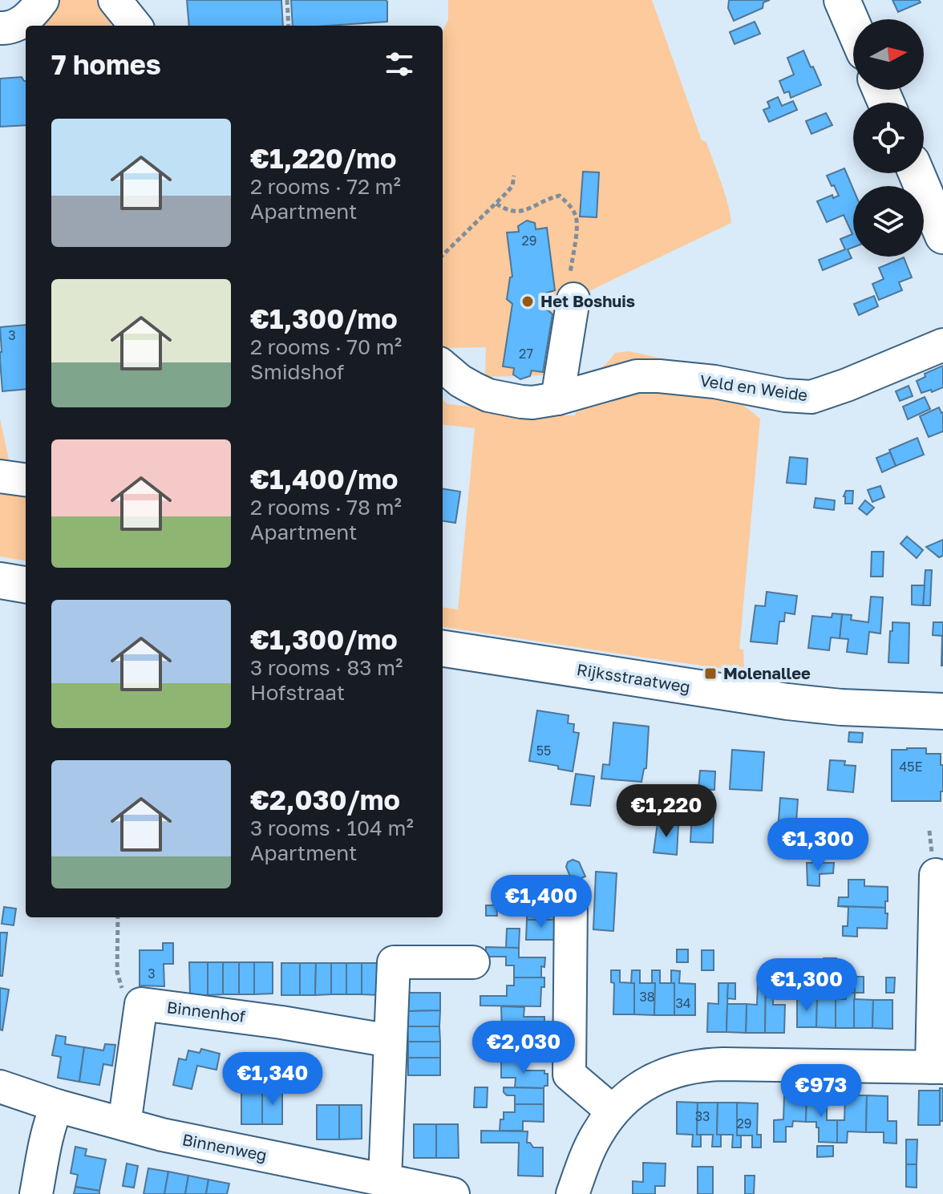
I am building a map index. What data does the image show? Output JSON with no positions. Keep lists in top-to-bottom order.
{
  "streets": {
    "main road": ["Rijksstraatweg"],
    "street": ["Veld en Weide", "Binnenhof", "Binnenweg"]
  },
  "places": {
    "other": ["Het Boshuis"],
    "transit": ["Molenallee"]
  },
  "house_numbers": [
    "29",
    "3",
    "27",
    "55",
    "45E",
    "3",
    "38",
    "34",
    "33",
    "29"
  ],
  "north": "right",
  "page": {
    "heading": "7 homes",
    "list": [
      {
        "name": "€1,220/mo",
        "note": "2 rooms · 72 m² · Apartment"
      },
      {
        "name": "€1,300/mo",
        "note": "2 rooms · 70 m² · Smidshof"
      },
      {
        "name": "€1,400/mo",
        "note": "2 rooms · 78 m² · Apartment"
      },
      {
        "name": "€1,300/mo",
        "note": "3 rooms · 83 m² · Hofstraat"
      },
      {
        "name": "€2,030/mo",
        "note": "3 rooms · 104 m² · Apartment"
      }
    ],
    "price": [
      "€1,220",
      "€1,300",
      "€1,400",
      "€1,300",
      "€2,030",
      "€1,340",
      "€973"
    ]
  }
}
